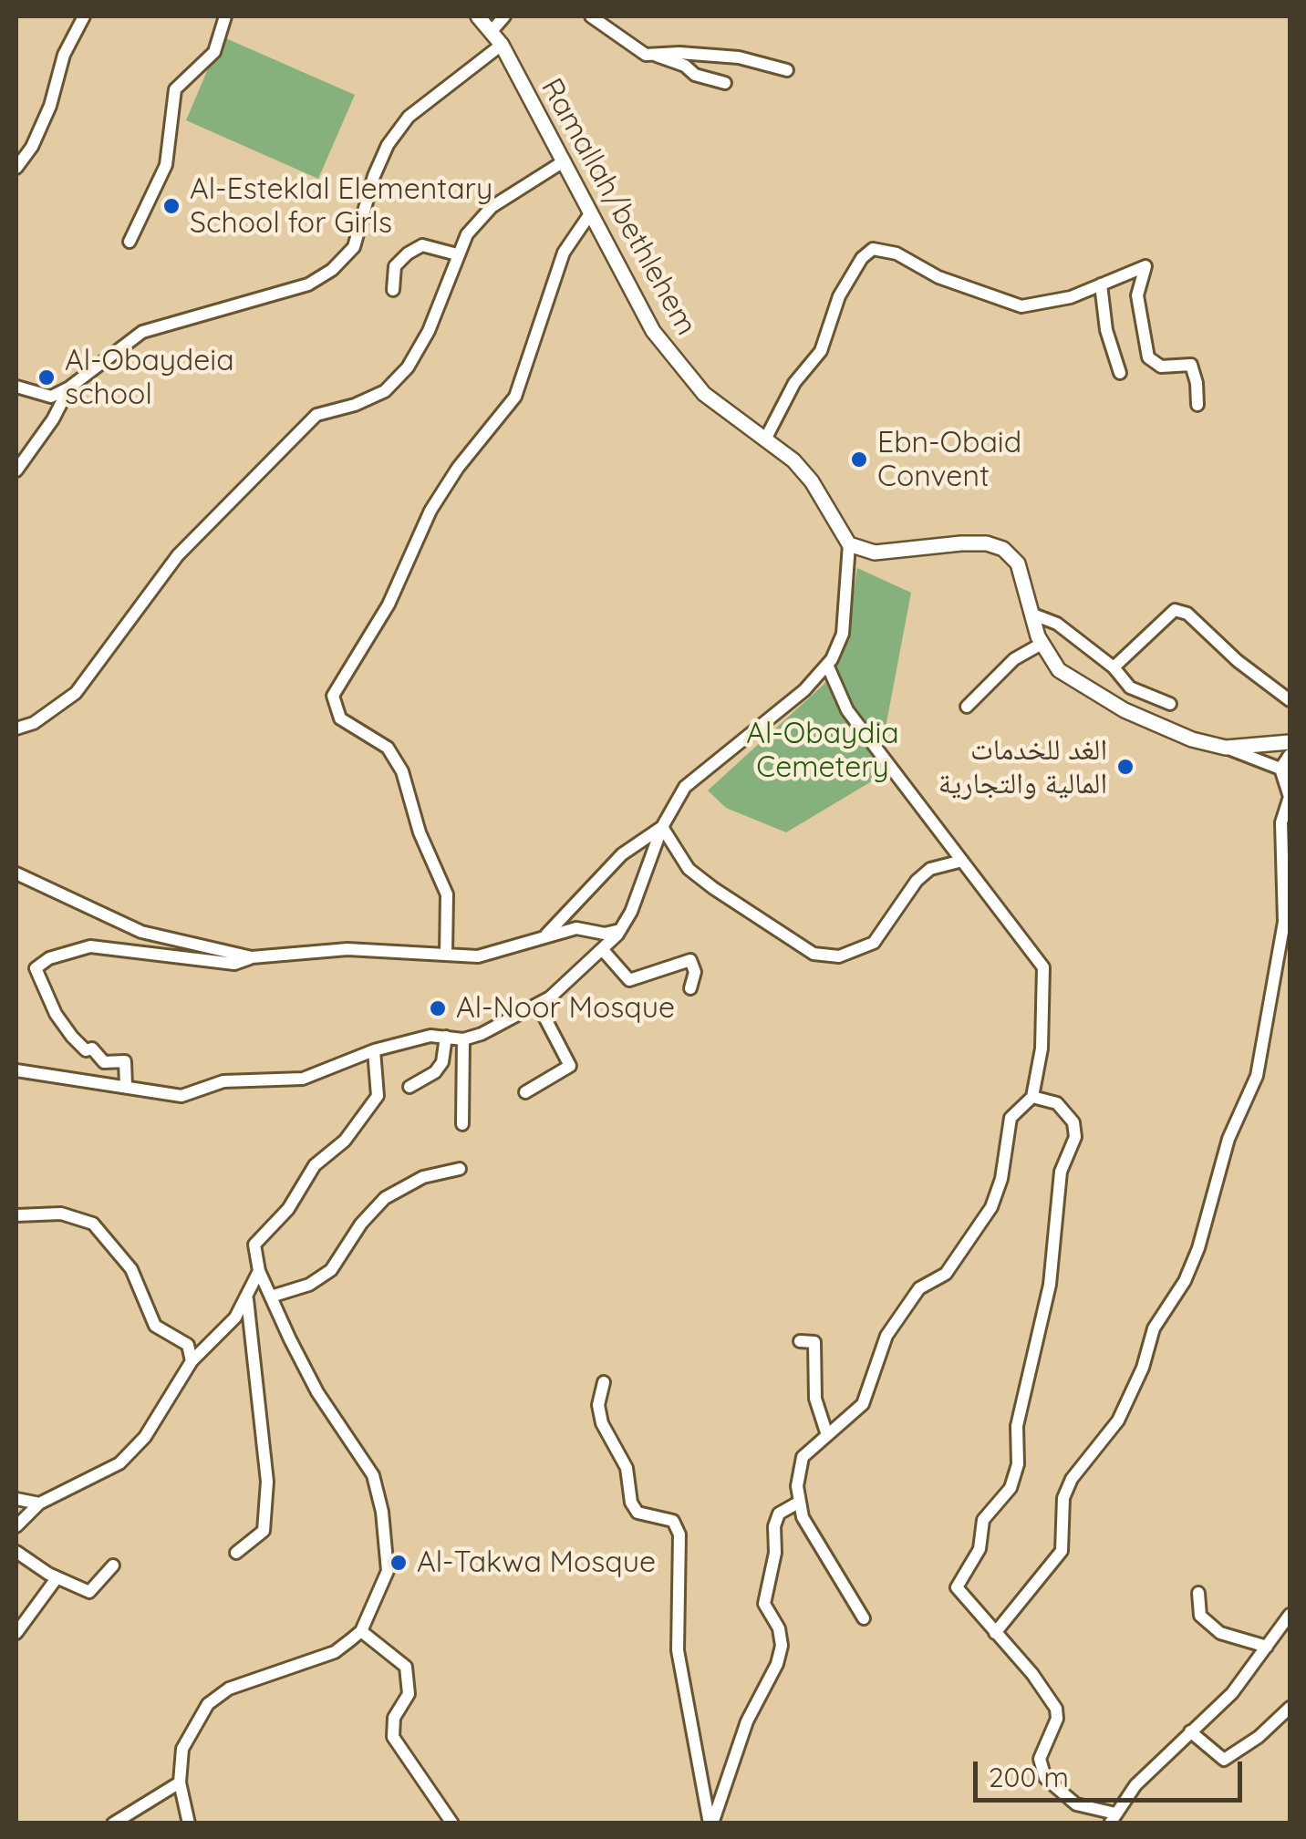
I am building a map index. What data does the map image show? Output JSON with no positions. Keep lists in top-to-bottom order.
{
  "streets": {
    "main road": ["Ramallah/bethlehem"]
  },
  "parks": ["Al-Obaydia Cemetery"],
  "places": [
    "Al-Esteklal Elementary School for Girls",
    "Al-Obaydeia school",
    "Ebn-Obaid Convent",
    "الغد للخدمات المالية والتجارية",
    "Al-Noor Mosque",
    "Al-Takwa Mosque"
  ],
  "scale_bar": "200 m"
}
